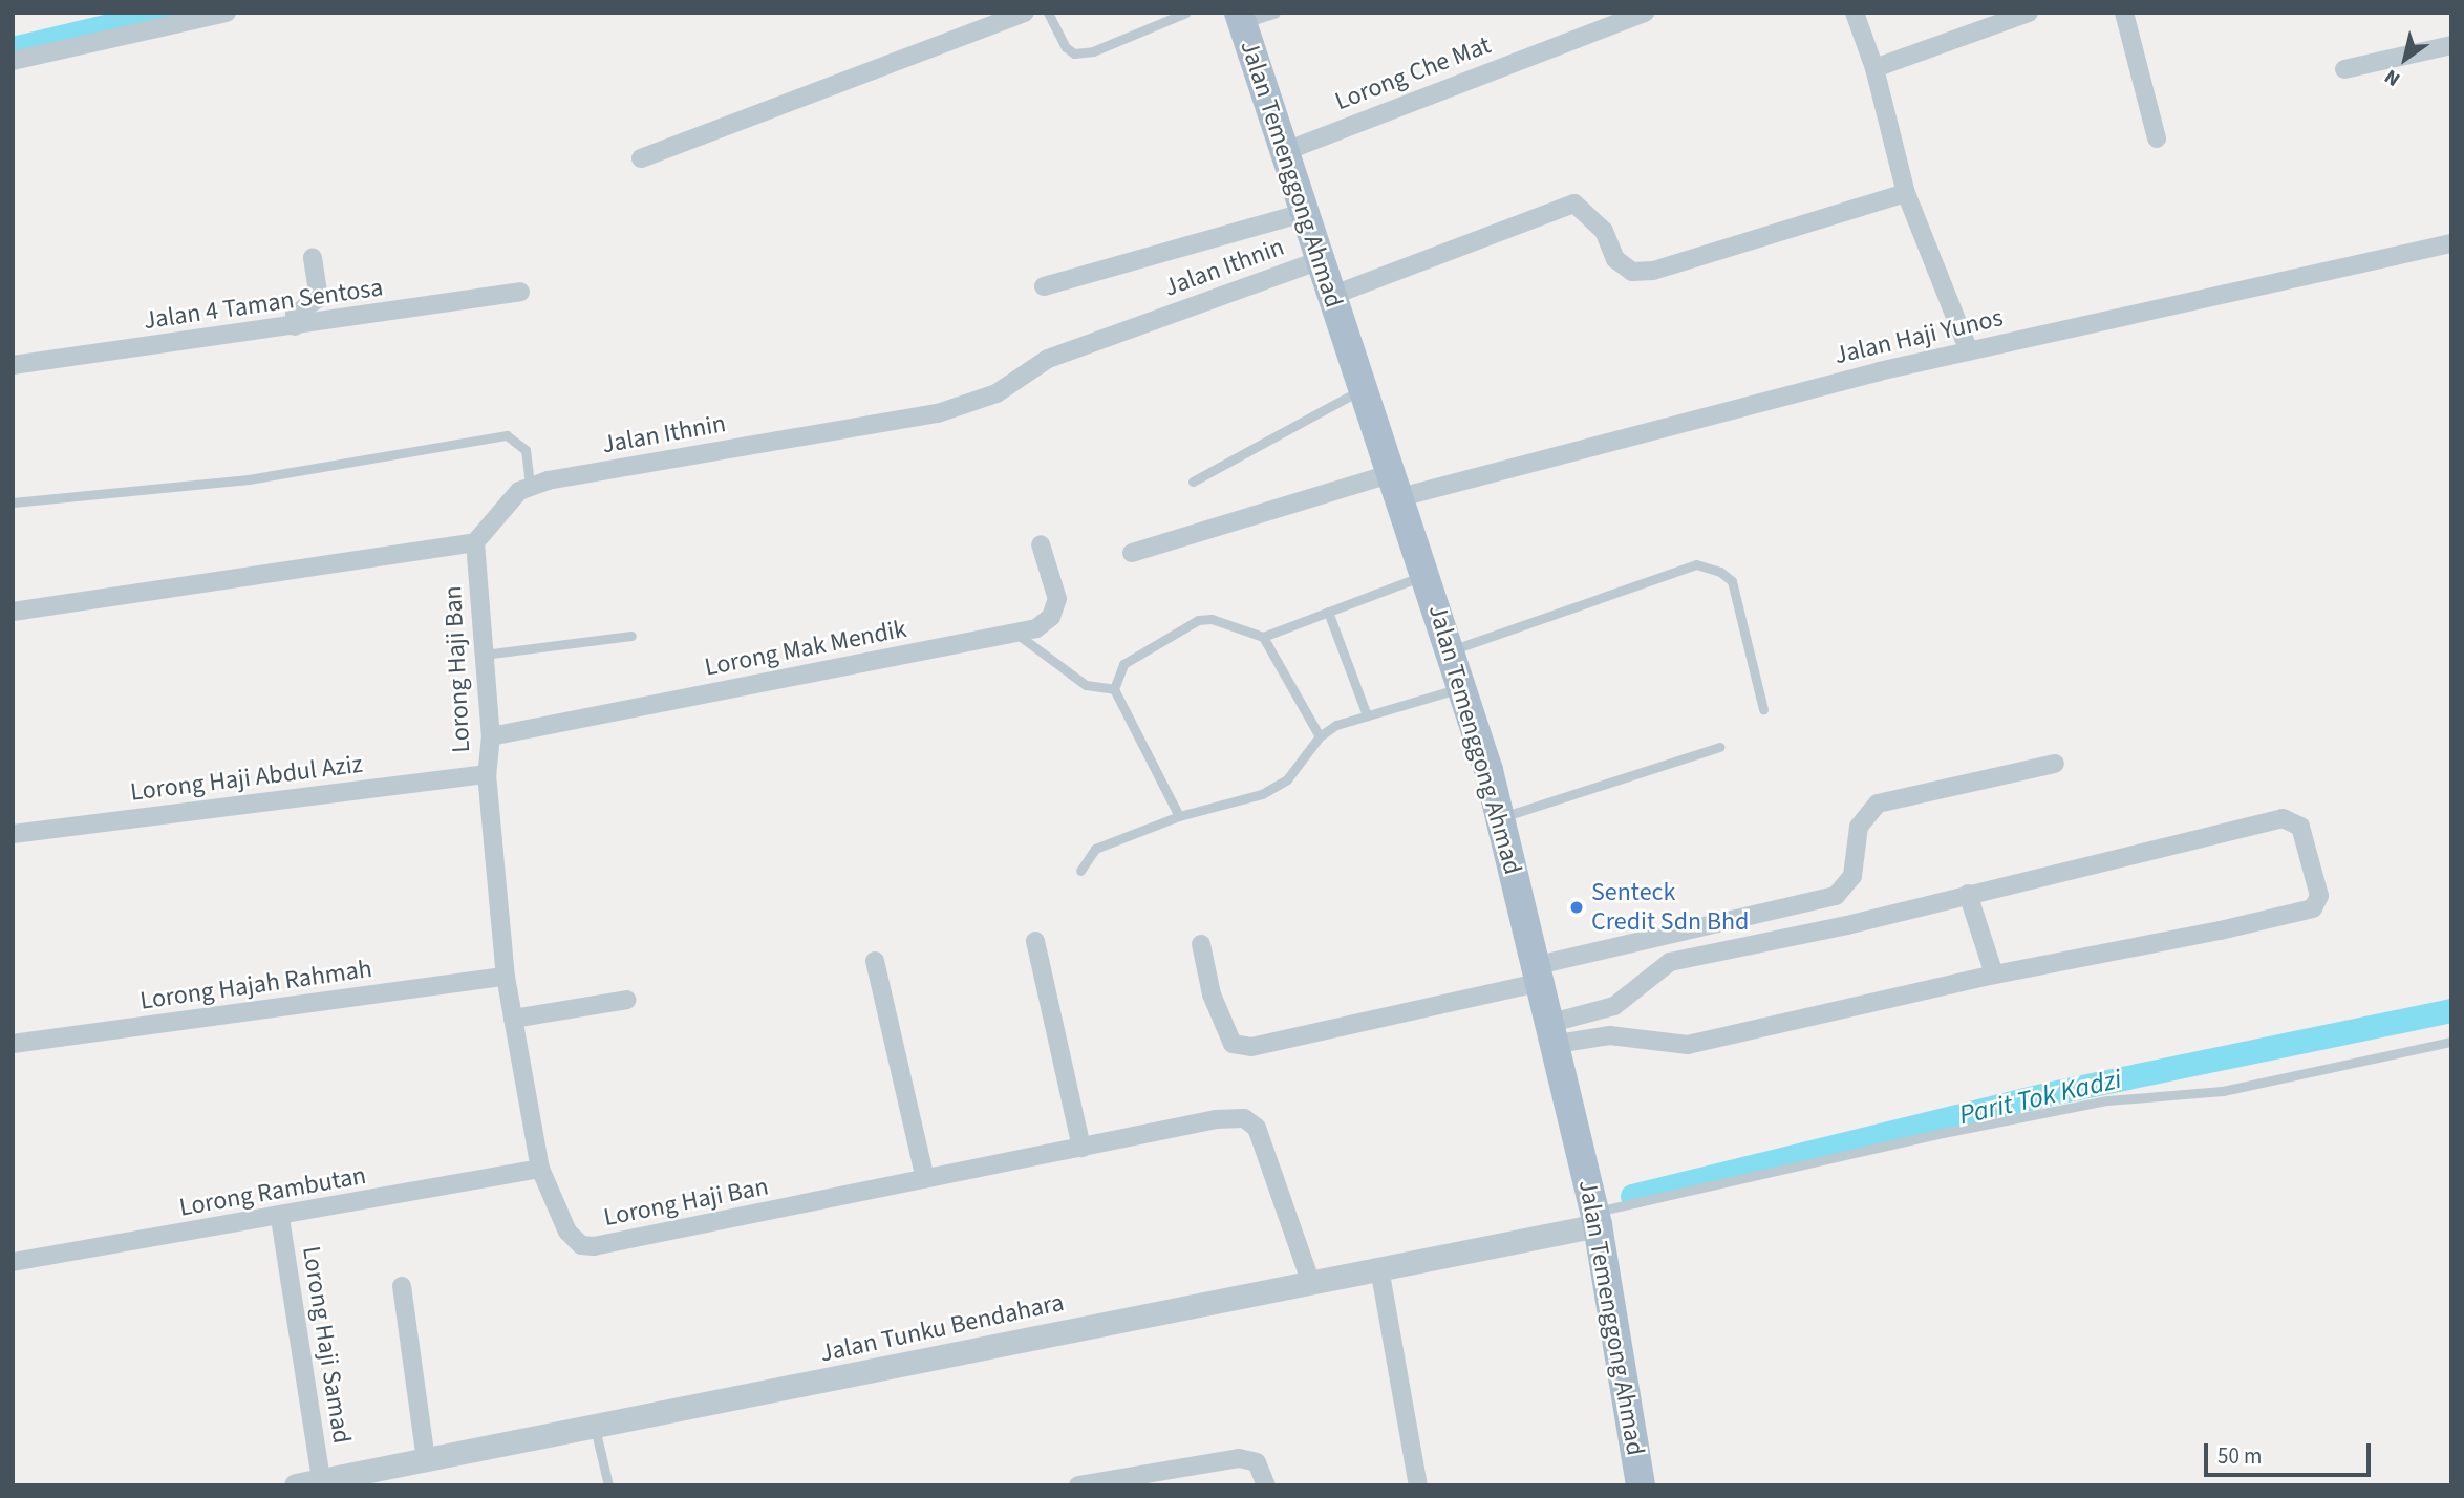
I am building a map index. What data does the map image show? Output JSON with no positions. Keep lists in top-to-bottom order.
{
  "streets": {
    "main road": ["Jalan Temenggong Ahmad"],
    "street": [
      "Lorong Che Mat",
      "Jalan Ithnin",
      "Jalan 4 Taman Sentosa",
      "Jalan Haji Yunos",
      "Lorong Mak Mendik",
      "Lorong Haji Ban",
      "Lorong Haji Abdul Aziz",
      "Lorong Hajah Rahmah",
      "Lorong Rambutan",
      "Jalan Tunku Bendahara",
      "Lorong Haji Samad"
    ]
  },
  "crossings": [
    ["Lorong Che Mat", "Jalan Temenggong Ahmad"],
    ["Jalan Temenggong Ahmad", "Jalan Ithnin"],
    ["Jalan Temenggong Ahmad", "Jalan Haji Yunos"],
    ["Jalan Temenggong Ahmad", "Jalan Tunku Bendahara"],
    ["Lorong Mak Mendik", "Lorong Haji Ban"],
    ["Lorong Haji Ban", "Lorong Haji Abdul Aziz"],
    ["Lorong Haji Ban", "Lorong Hajah Rahmah"],
    ["Lorong Haji Ban", "Lorong Rambutan"],
    ["Lorong Haji Ban", "Jalan Tunku Bendahara"],
    ["Lorong Rambutan", "Lorong Haji Samad"],
    ["Jalan Tunku Bendahara", "Lorong Haji Samad"]
  ],
  "water": ["Parit Tok Kadzi"],
  "places": ["Senteck Credit Sdn Bhd"],
  "scale_bar": "50 m",
  "north": "bottom left"
}
